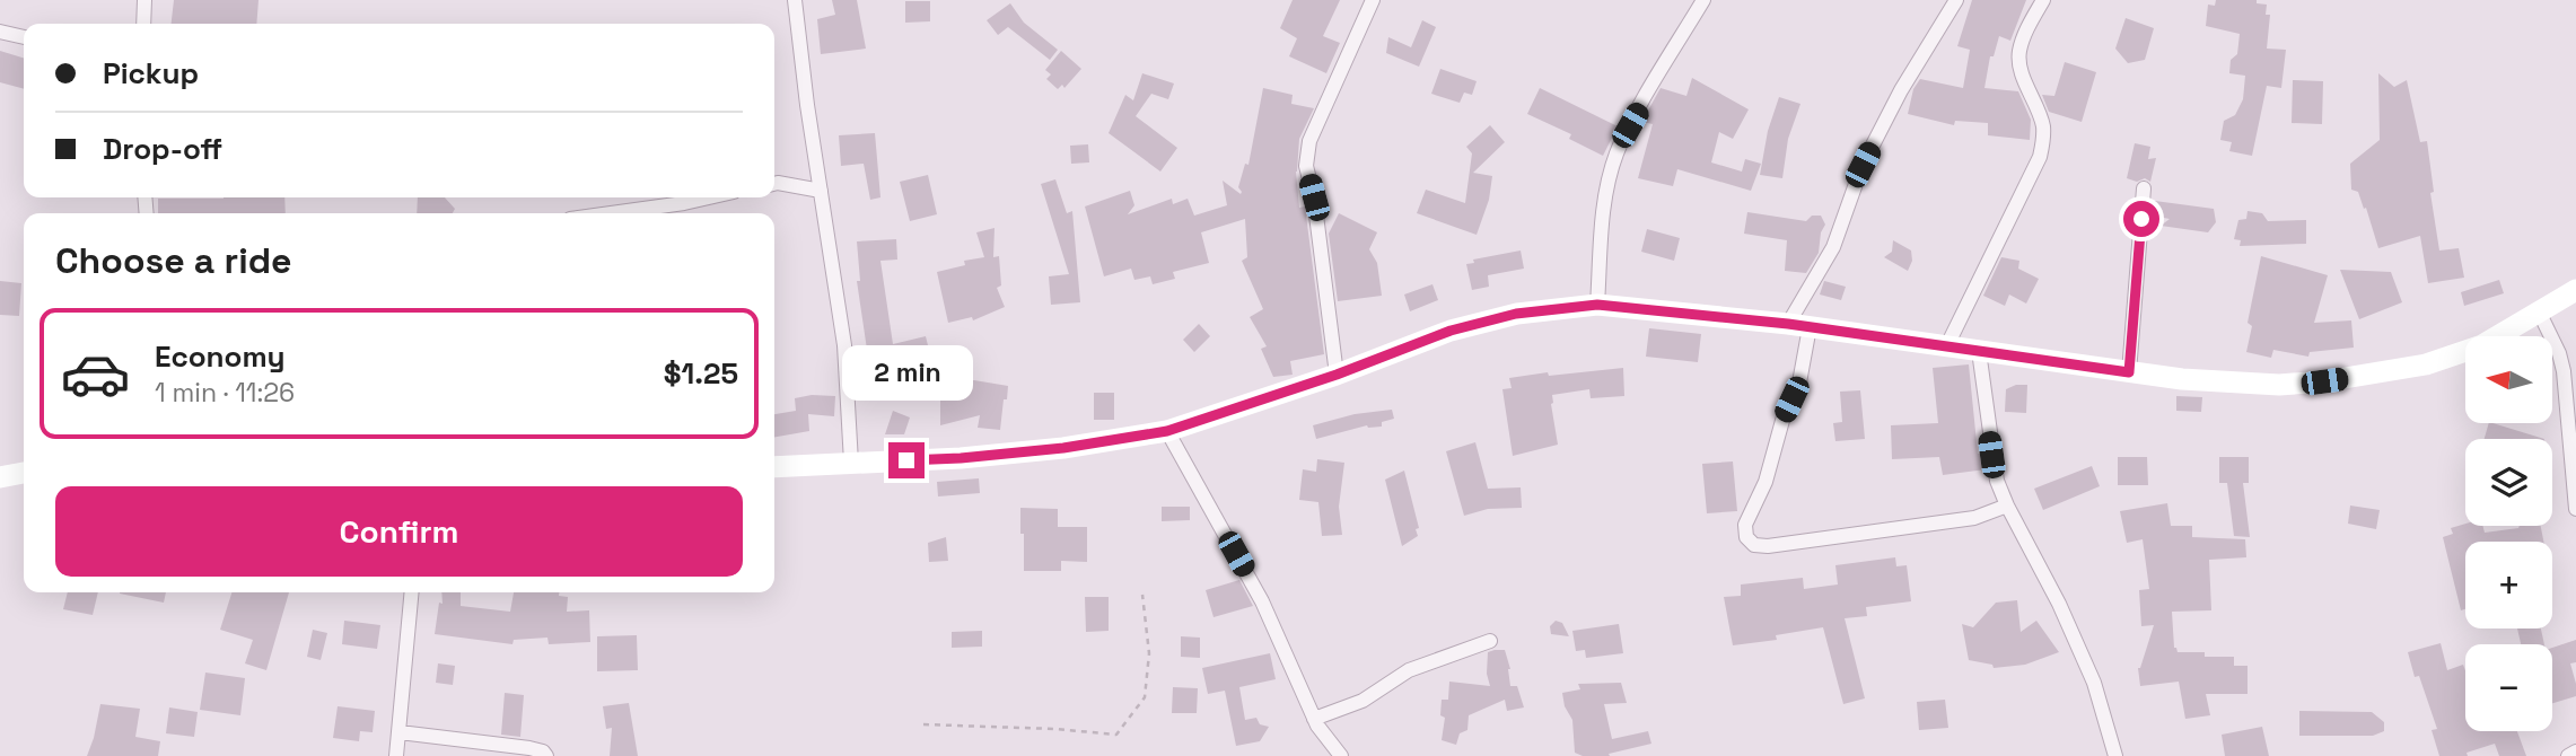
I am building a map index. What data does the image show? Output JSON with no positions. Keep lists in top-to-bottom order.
{
  "north": "left",
  "page": {
    "banner": ["Pickup", "Drop-off"],
    "heading": "Choose a ride",
    "list": [
      {
        "name": "Economy",
        "note": "1 min · 11:26",
        "value": "$1.25"
      }
    ],
    "map_buttons": ["+", "−"],
    "bubble": "2 min",
    "buttons": "Confirm"
  }
}
